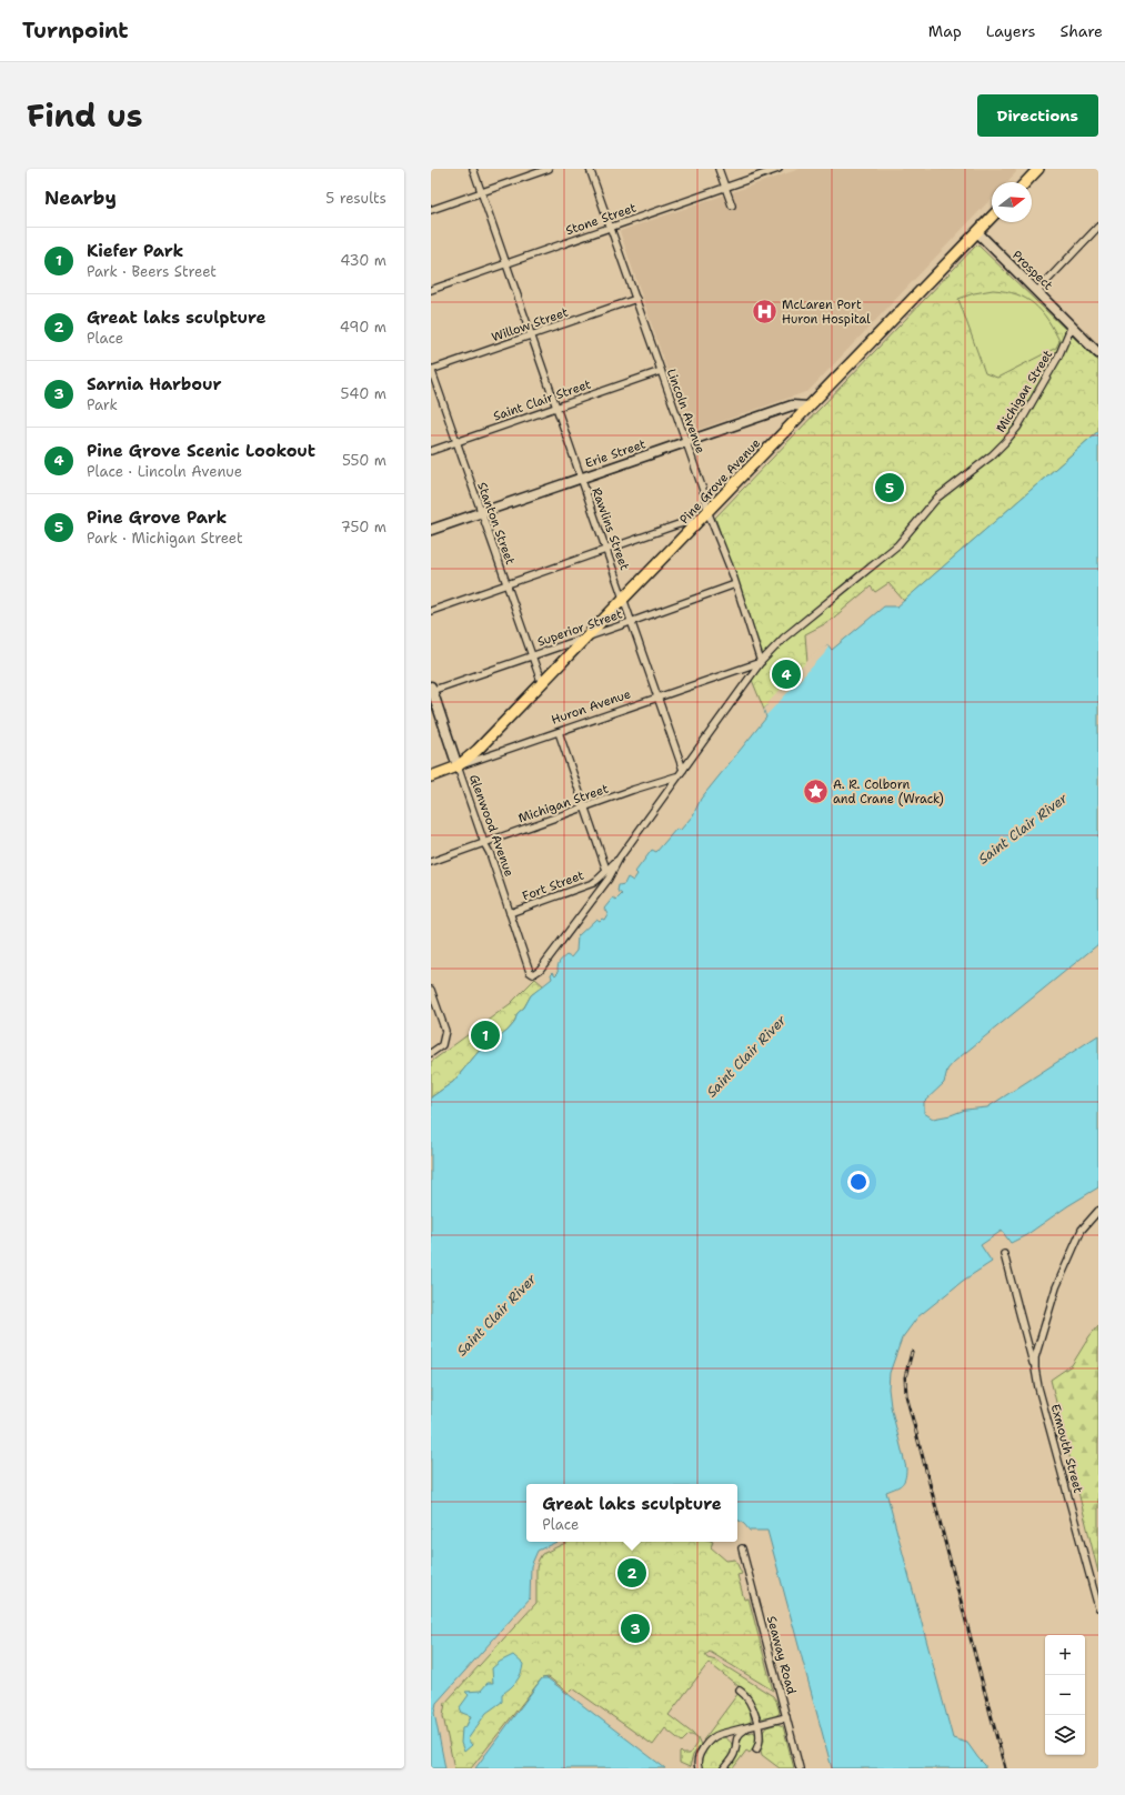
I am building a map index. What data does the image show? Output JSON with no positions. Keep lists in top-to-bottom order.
{
  "streets": {
    "main road": ["Pine Grove Avenue", "Huron Avenue"],
    "street": [
      "Stone Street",
      "Prospect",
      "Willow Street",
      "Michigan Street",
      "Saint Clair Street",
      "Lincoln Avenue",
      "Erie Street",
      "Stanton Street",
      "Rawlins Street",
      "Superior Street",
      "Glenwood Avenue",
      "Fort Street",
      "Exmouth Street",
      "Seaway Road"
    ]
  },
  "crossings": [
    ["Stone Street", "Lincoln Avenue"],
    ["Stone Street", "Rawlins Street"],
    ["Prospect", "Michigan Street"],
    ["Prospect", "Pine Grove Avenue"],
    ["Willow Street", "Lincoln Avenue"],
    ["Willow Street", "Stanton Street"],
    ["Willow Street", "Rawlins Street"],
    ["Michigan Street", "Lincoln Avenue"],
    ["Michigan Street", "Rawlins Street"],
    ["Michigan Street", "Huron Avenue"],
    ["Michigan Street", "Glenwood Avenue"],
    ["Michigan Street", "Fort Street"],
    ["Saint Clair Street", "Lincoln Avenue"],
    ["Saint Clair Street", "Stanton Street"],
    ["Saint Clair Street", "Rawlins Street"],
    ["Lincoln Avenue", "Erie Street"],
    ["Lincoln Avenue", "Pine Grove Avenue"],
    ["Lincoln Avenue", "Superior Street"],
    ["Lincoln Avenue", "Huron Avenue"],
    ["Erie Street", "Pine Grove Avenue"],
    ["Erie Street", "Stanton Street"],
    ["Erie Street", "Rawlins Street"],
    ["Pine Grove Avenue", "Stanton Street"],
    ["Pine Grove Avenue", "Rawlins Street"],
    ["Pine Grove Avenue", "Superior Street"],
    ["Pine Grove Avenue", "Huron Avenue"],
    ["Pine Grove Avenue", "Glenwood Avenue"],
    ["Stanton Street", "Superior Street"],
    ["Rawlins Street", "Superior Street"],
    ["Rawlins Street", "Huron Avenue"],
    ["Superior Street", "Glenwood Avenue"],
    ["Huron Avenue", "Glenwood Avenue"],
    ["Glenwood Avenue", "Fort Street"]
  ],
  "water": ["Saint Clair River"],
  "places": {
    "hospital": ["McLaren Port Huron Hospital"],
    "place": ["A. R. Colborn and Crane (Wrack)"]
  },
  "north": "right",
  "page": {
    "header": "Turnpoint",
    "nav": ["Map", "Layers", "Share"],
    "title": "Find us",
    "buttons": "Directions",
    "heading": ["Nearby", "5 results"],
    "list": [
      {
        "mark": "1",
        "name": "Kiefer Park",
        "note": "Park · Beers Street",
        "value": "430 m"
      },
      {
        "mark": "2",
        "name": "Great laks sculpture",
        "note": "Place",
        "value": "490 m"
      },
      {
        "mark": "3",
        "name": "Sarnia Harbour",
        "note": "Park",
        "value": "540 m"
      },
      {
        "mark": "4",
        "name": "Pine Grove Scenic Lookout",
        "note": "Place · Lincoln Avenue",
        "value": "550 m"
      },
      {
        "mark": "5",
        "name": "Pine Grove Park",
        "note": "Park · Michigan Street",
        "value": "750 m"
      }
    ],
    "pins": [
      "5",
      "4",
      "1",
      "2",
      "3"
    ],
    "popup": ["Great laks sculpture", "Place"],
    "map_buttons": ["+", "−"]
  }
}
